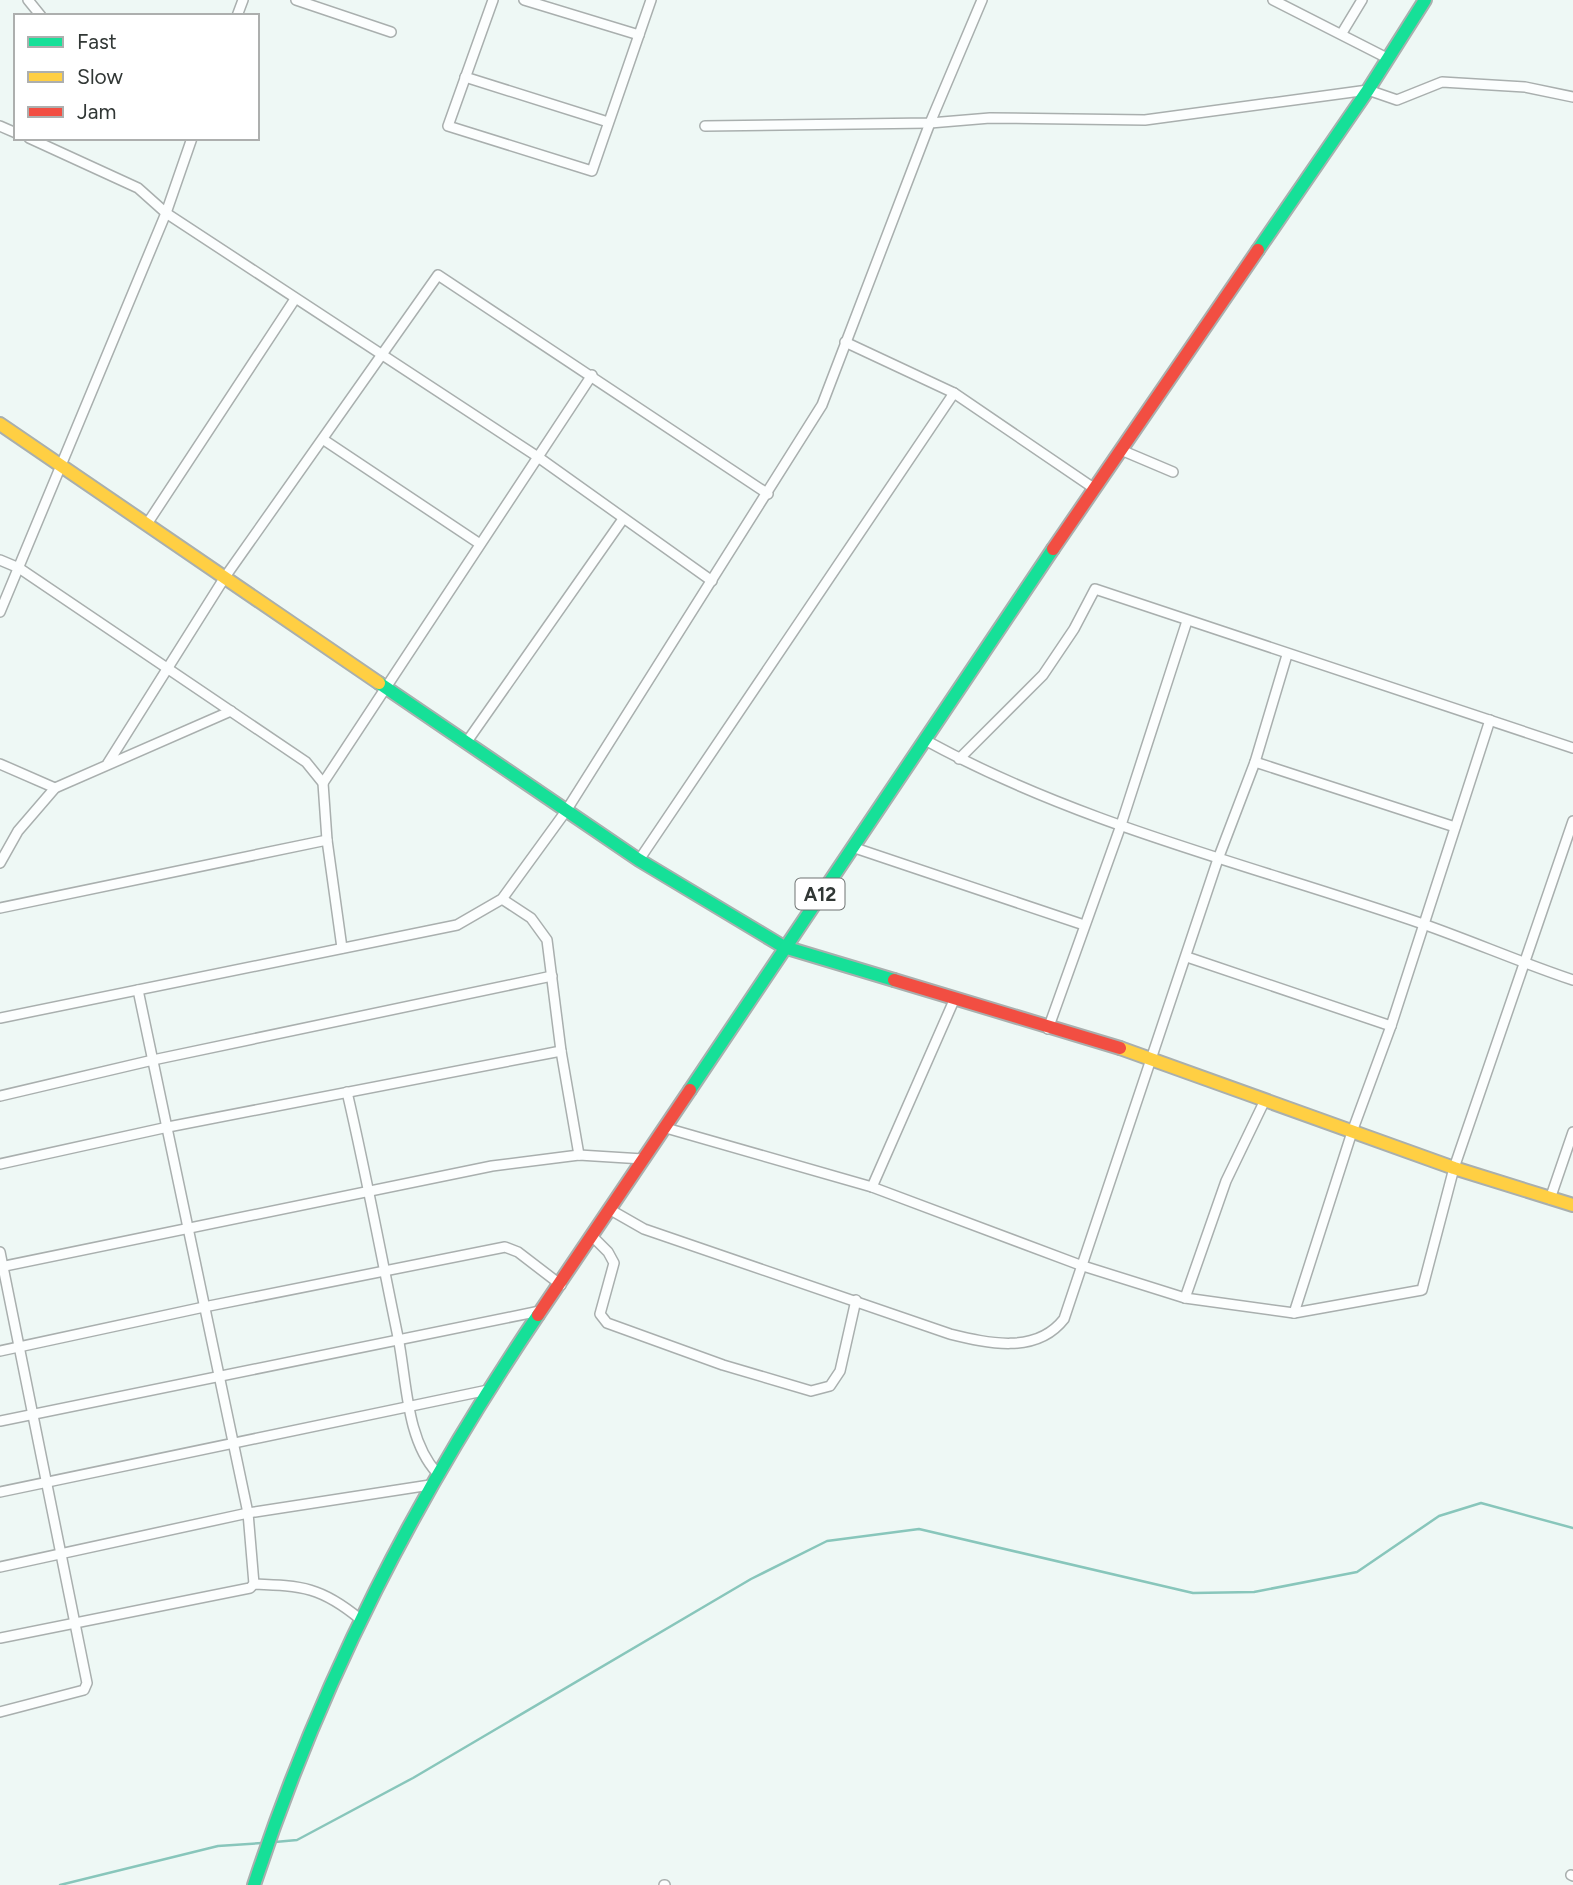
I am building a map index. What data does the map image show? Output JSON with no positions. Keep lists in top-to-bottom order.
{
  "streets": {
    "main road": ["A12"]
  },
  "legend": ["Fast", "Slow", "Jam"]
}
